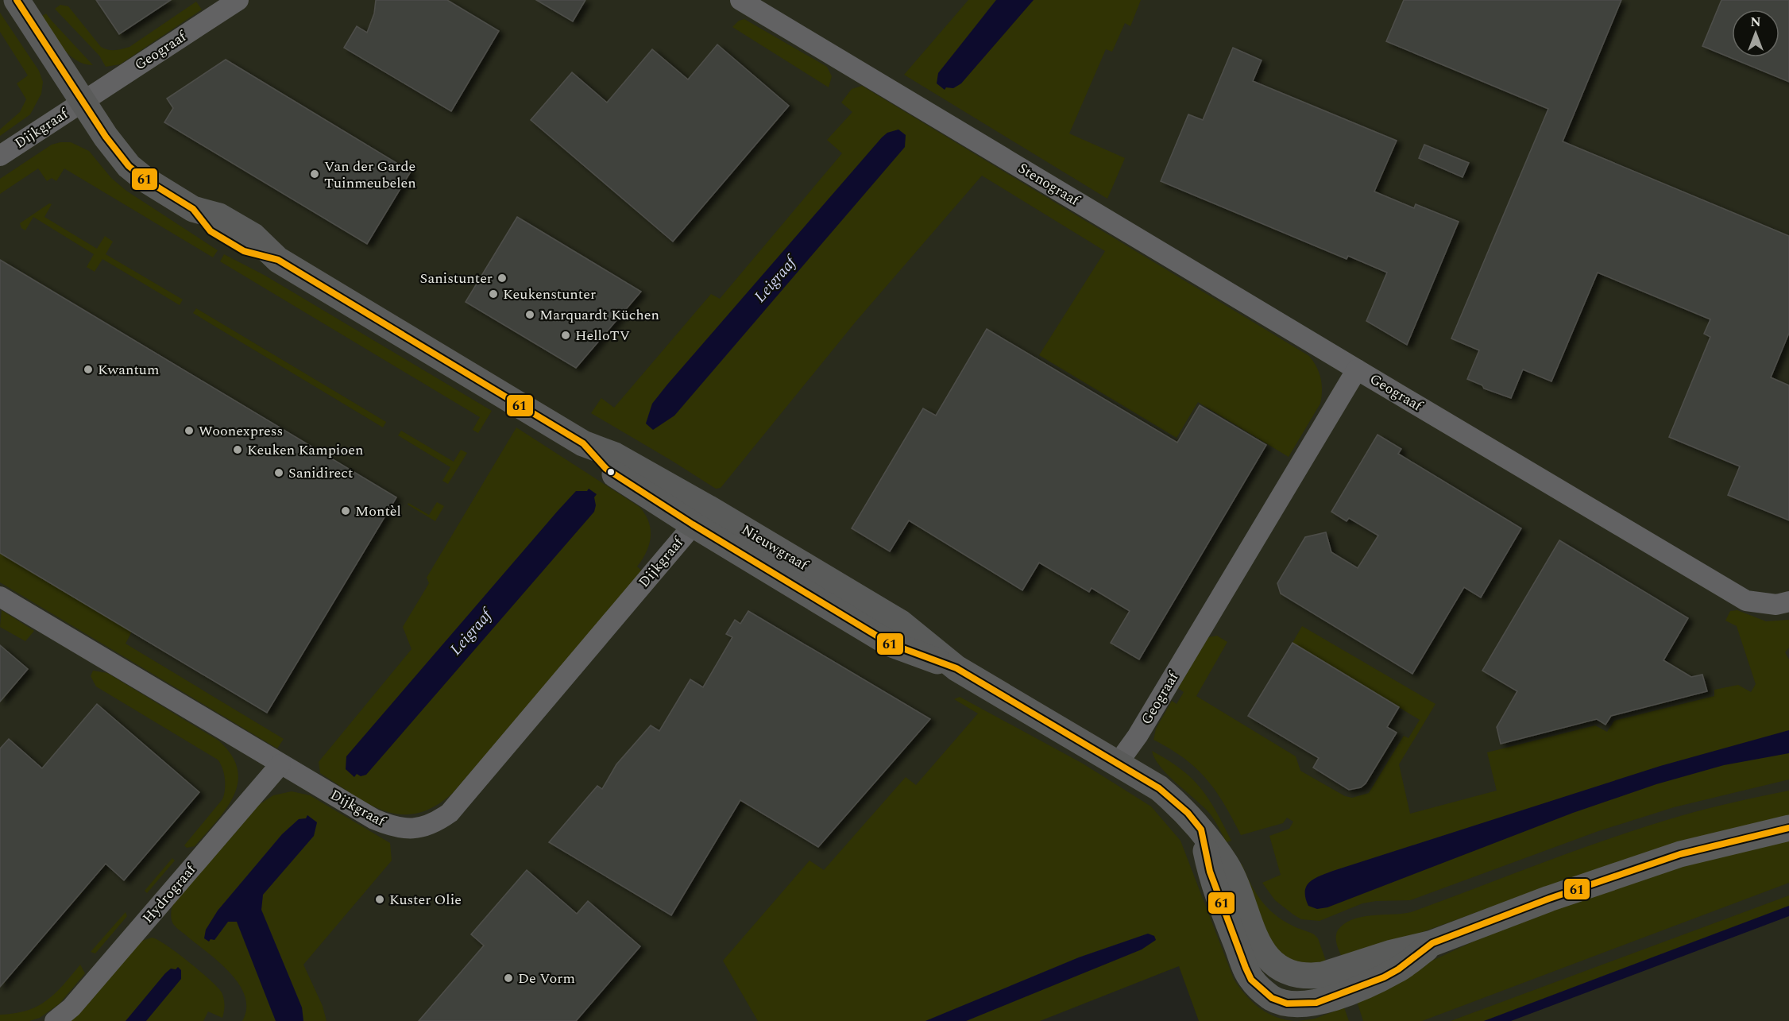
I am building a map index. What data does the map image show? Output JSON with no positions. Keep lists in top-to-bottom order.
{
  "streets": {
    "street": [
      "Geograaf",
      "Dijkgraaf",
      "Stenograaf",
      "Nieuwgraaf",
      "Hydrograaf"
    ]
  },
  "crossings": [
    ["Geograaf", "Dijkgraaf"],
    ["Geograaf", "Stenograaf"],
    ["Geograaf", "Nieuwgraaf"],
    ["Dijkgraaf", "Nieuwgraaf"],
    ["Dijkgraaf", "Hydrograaf"]
  ],
  "water": ["Leigraaf"],
  "places": [
    "Van der Garde Tuinmeubelen",
    "Sanistunter",
    "Keukenstunter",
    "Marquardt Küchen",
    "HelloTV",
    "Kwantum",
    "Woonexpress",
    "Keuken Kampioen",
    "Sanidirect",
    "Montèl",
    "Kuster Olie",
    "De Vorm"
  ],
  "lines": ["transit line 61"],
  "north": "top"
}
